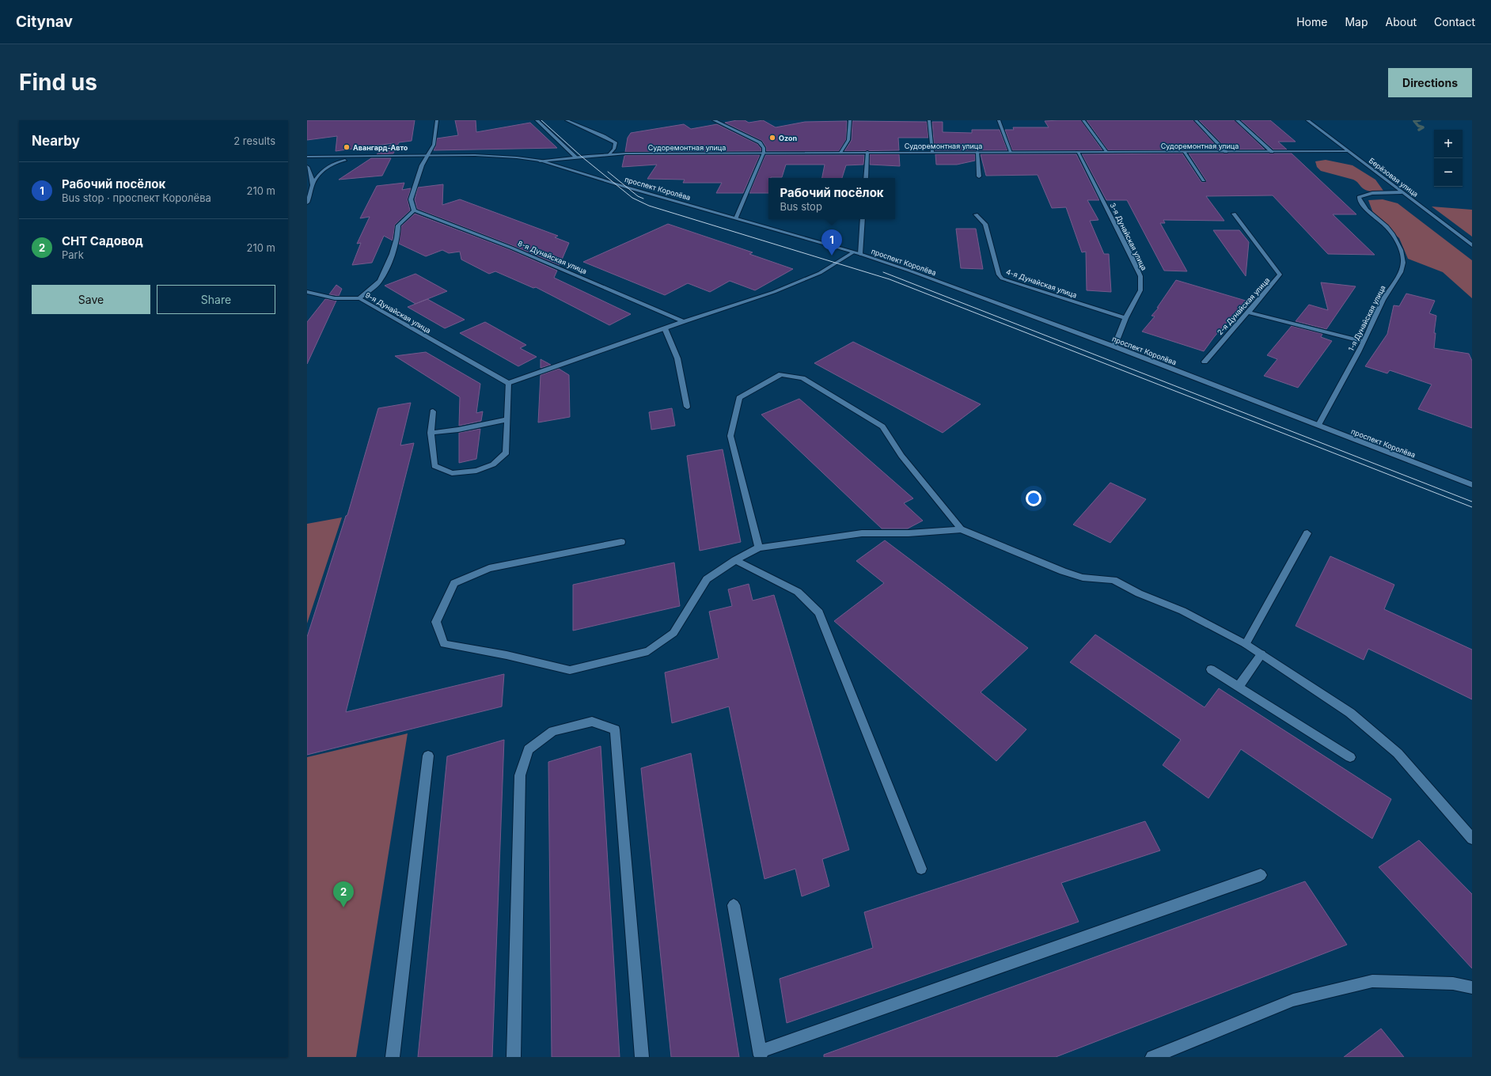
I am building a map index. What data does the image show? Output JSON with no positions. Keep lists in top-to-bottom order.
{
  "streets": {
    "street": [
      "Судоремонтная улица",
      "Берёзовая улица",
      "проспект Королёва",
      "3-я Дунайская улица",
      "8-я Дунайская улица",
      "4-я Дунайская улица",
      "2-я Дунайская улица",
      "9-я Дунайская улица",
      "1-я Дунайская улица"
    ]
  },
  "crossings": [
    ["Судоремонтная улица", "Берёзовая улица"],
    ["Судоремонтная улица", "проспект Королёва"],
    ["Судоремонтная улица", "3-я Дунайская улица"],
    ["Берёзовая улица", "1-я Дунайская улица"],
    ["проспект Королёва", "3-я Дунайская улица"],
    ["проспект Королёва", "1-я Дунайская улица"],
    ["3-я Дунайская улица", "4-я Дунайская улица"],
    ["8-я Дунайская улица", "9-я Дунайская улица"]
  ],
  "places": ["Ozon", "Авангард-Авто"],
  "page": {
    "header": "Citynav",
    "nav": [
      "Home",
      "Map",
      "About",
      "Contact"
    ],
    "buttons": [
      "Directions",
      ["Save", "Share"]
    ],
    "title": "Find us",
    "heading": ["Nearby", "2 results"],
    "map_buttons": ["+", "−"],
    "list": [
      {
        "mark": "1",
        "name": "Рабочий посёлок",
        "note": "Bus stop · проспект Королёва",
        "value": "210 m"
      },
      {
        "mark": "2",
        "name": "СНТ Садовод",
        "note": "Park",
        "value": "210 m"
      }
    ],
    "popup": ["Рабочий посёлок", "Bus stop"],
    "pins": ["1", "2"]
  }
}
